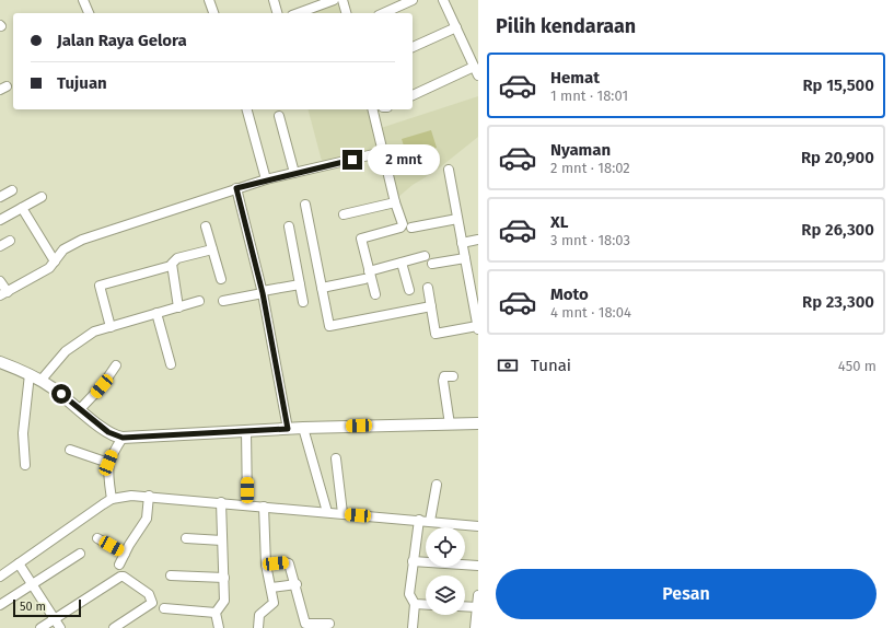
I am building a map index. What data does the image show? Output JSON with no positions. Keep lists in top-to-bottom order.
{
  "scale_bar": "50 m",
  "page": {
    "heading": "Pilih kendaraan",
    "banner": ["Jalan Raya Gelora", "Tujuan"],
    "list": [
      {
        "name": "Hemat",
        "note": "1 mnt · 18:01",
        "value": "Rp 15,500"
      },
      {
        "name": "Nyaman",
        "note": "2 mnt · 18:02",
        "value": "Rp 20,900"
      },
      {
        "name": "XL",
        "note": "3 mnt · 18:03",
        "value": "Rp 26,300"
      },
      {
        "name": "Moto",
        "note": "4 mnt · 18:04",
        "value": "Rp 23,300"
      }
    ],
    "bubble": "2 mnt",
    "pay": ["Tunai", "450 m"],
    "buttons": "Pesan",
    "scale": "50 m"
  }
}
